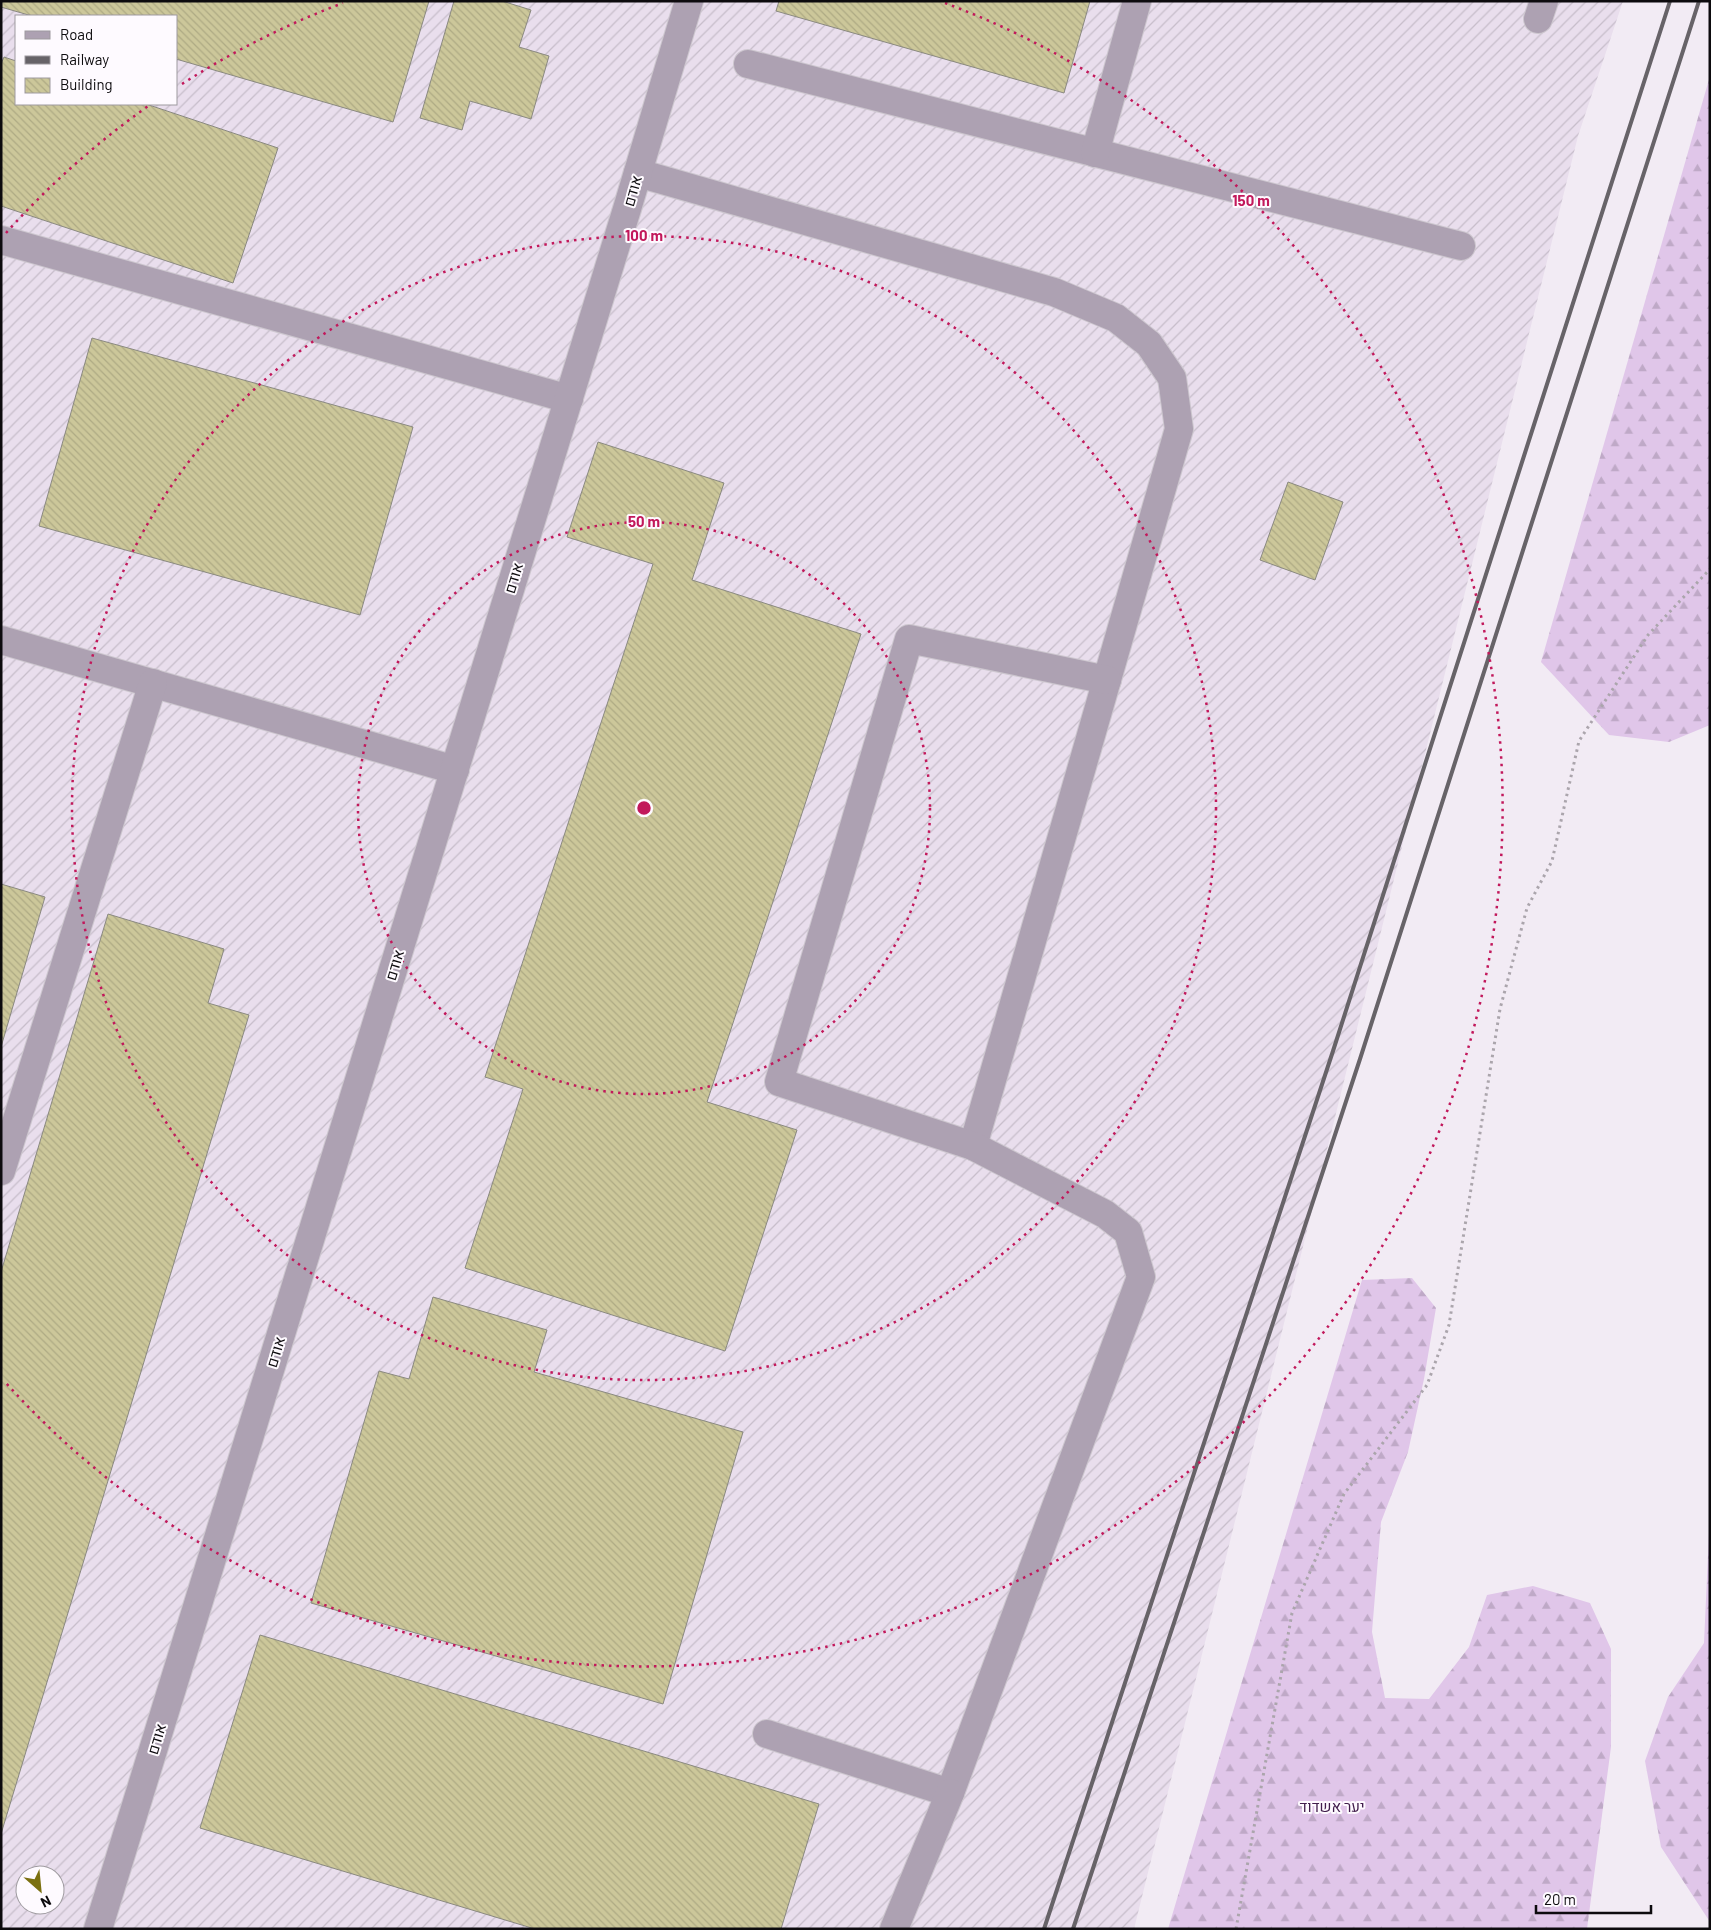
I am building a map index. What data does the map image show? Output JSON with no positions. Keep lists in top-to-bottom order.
{
  "streets": {
    "street": ["אודם"]
  },
  "parks": ["יער אשדוד"],
  "legend": ["Road", "Railway", "Building"],
  "scale_bar": "20 m",
  "north": "bottom right",
  "rings": ["150 m", "100 m", "50 m"]
}
